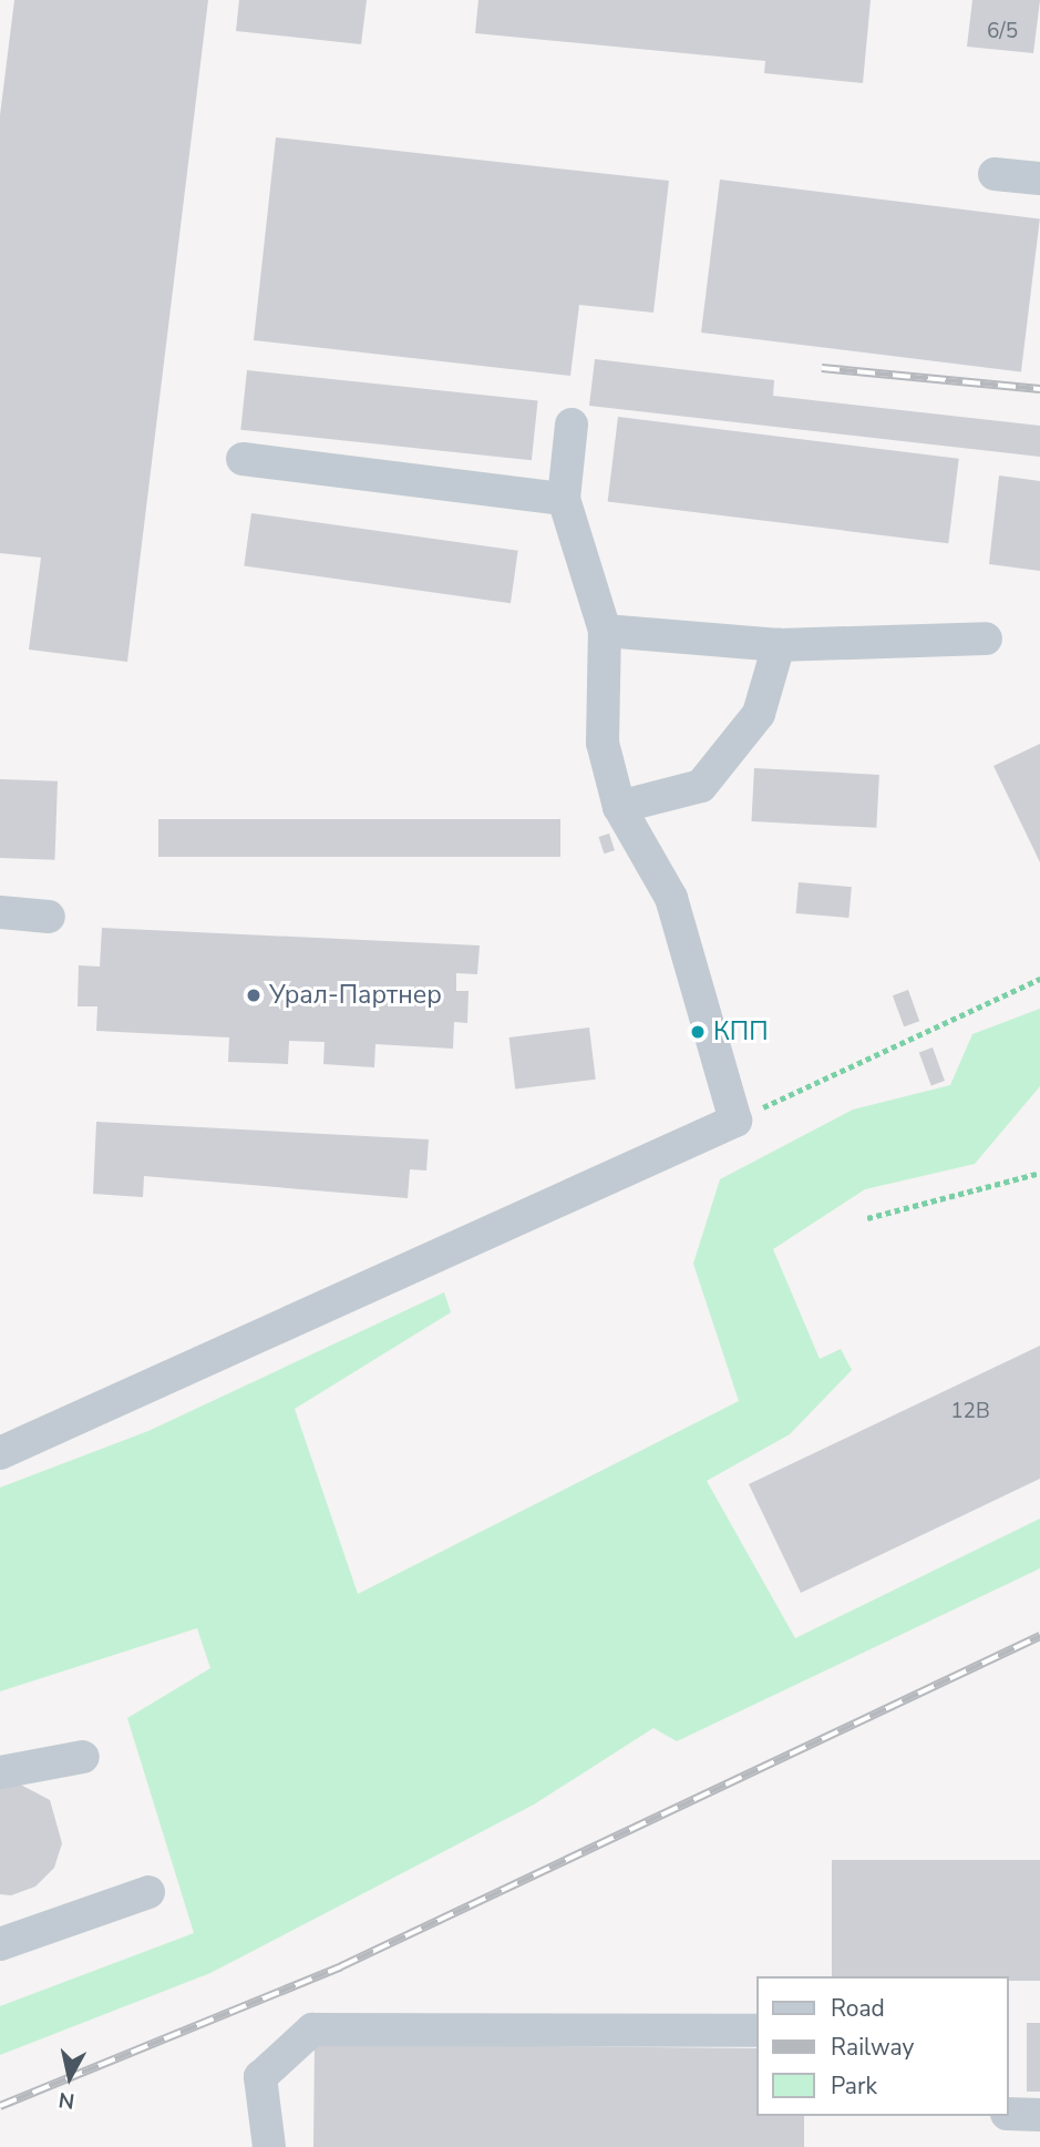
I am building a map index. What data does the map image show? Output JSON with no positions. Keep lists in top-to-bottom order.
{
  "places": ["Урал-Партнер", "КПП"],
  "house_numbers": ["6/5", "12В"],
  "legend": ["Road", "Railway", "Park"],
  "north": "bottom"
}
